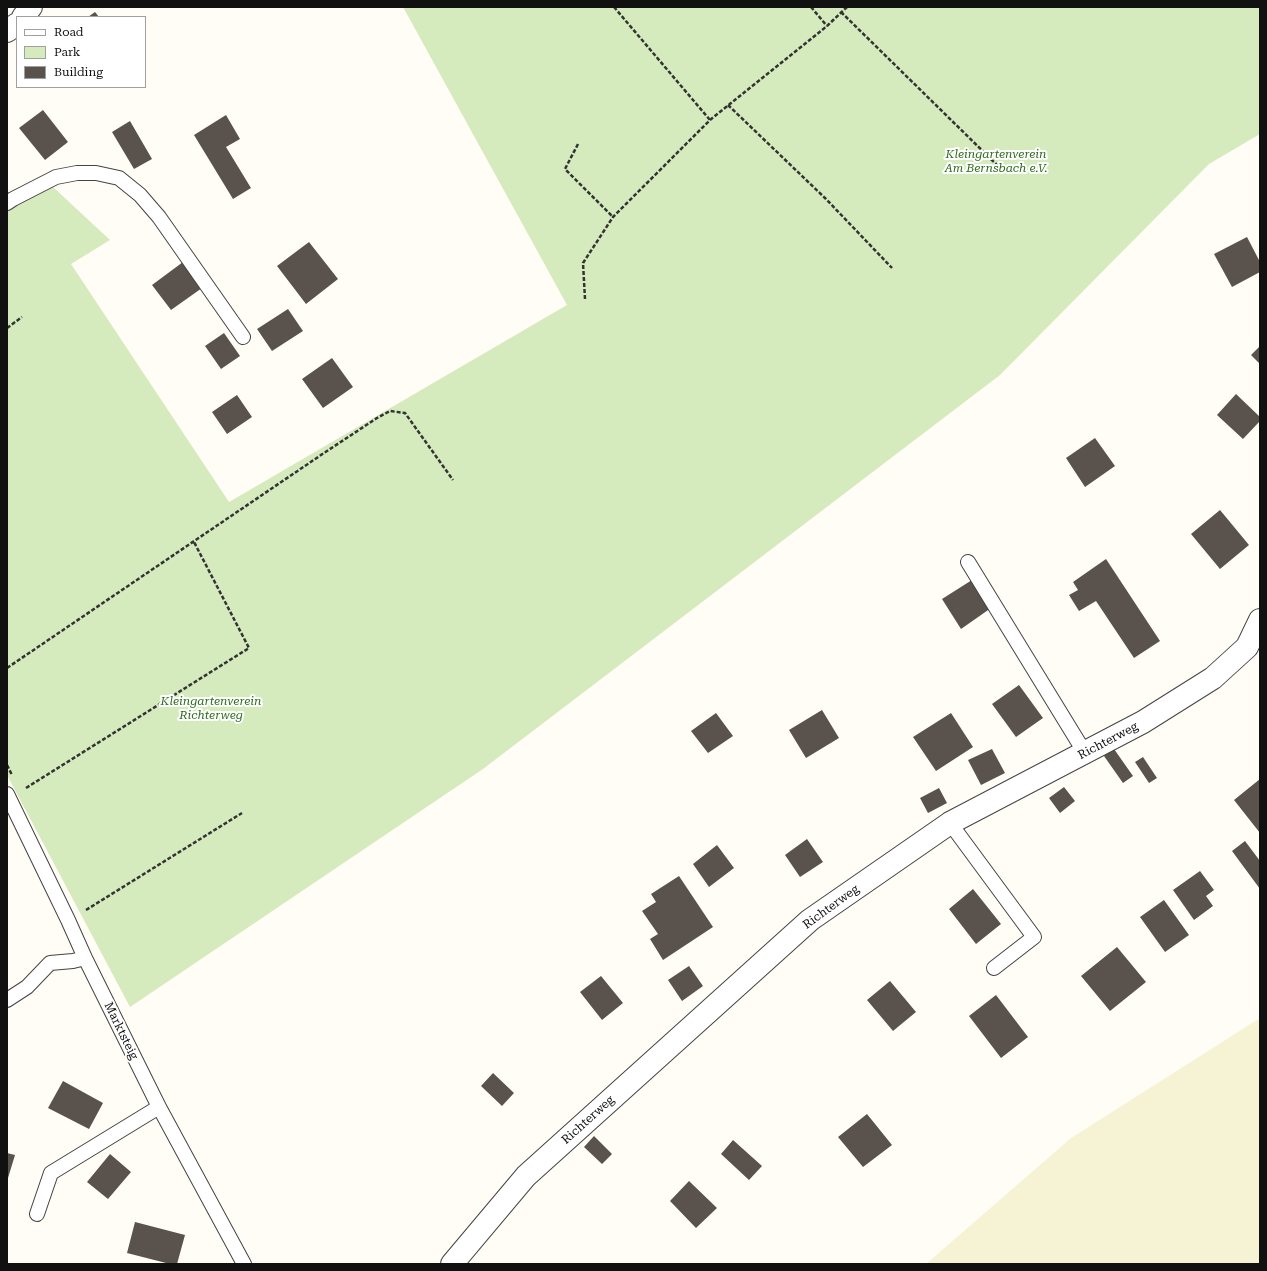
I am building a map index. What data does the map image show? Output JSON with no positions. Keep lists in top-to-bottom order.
{
  "streets": {
    "street": ["Richterweg"],
    "lane": ["Marktsteig"]
  },
  "parks": ["Kleingartenverein Am Bernsbach e.V.", "Kleingartenverein Richterweg"],
  "legend": ["Road", "Park", "Building"]
}
